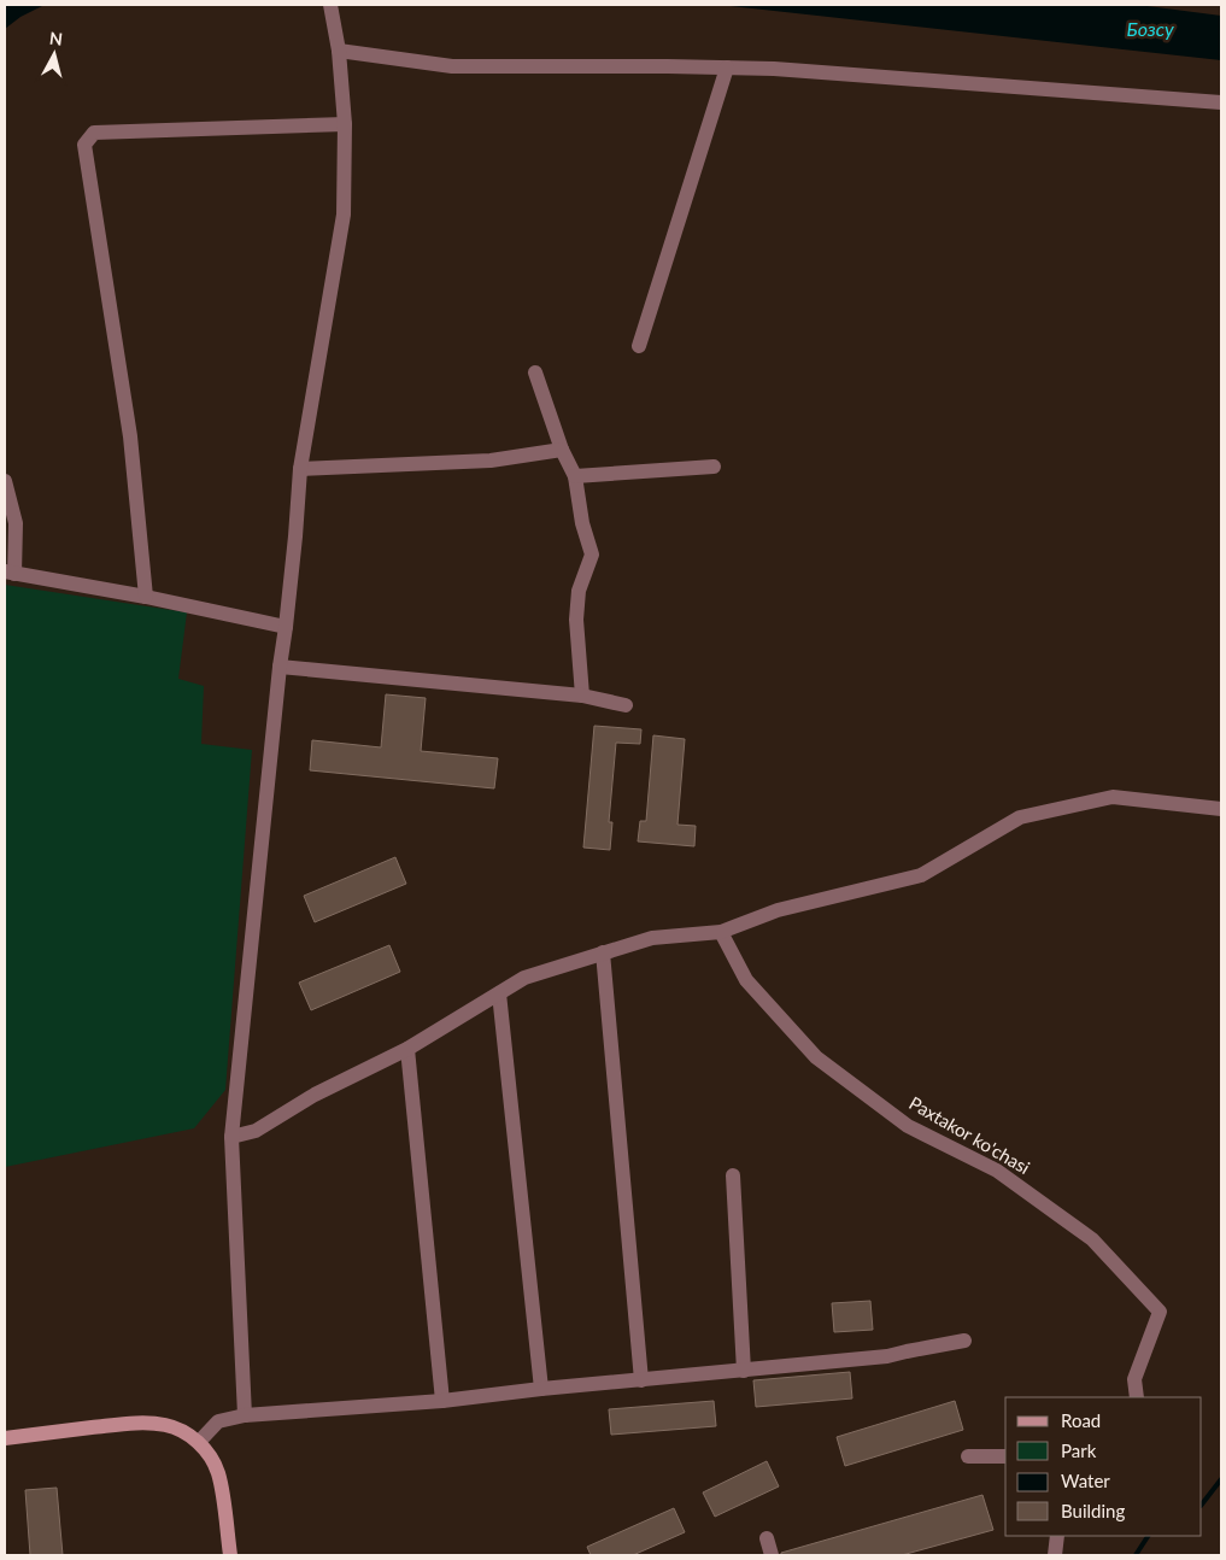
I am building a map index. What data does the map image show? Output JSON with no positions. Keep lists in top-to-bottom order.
{
  "streets": {
    "street": ["Paxtakor ko'chasi"]
  },
  "water": ["Бозсу"],
  "legend": [
    "Road",
    "Park",
    "Water",
    "Building"
  ],
  "north": "top"
}
